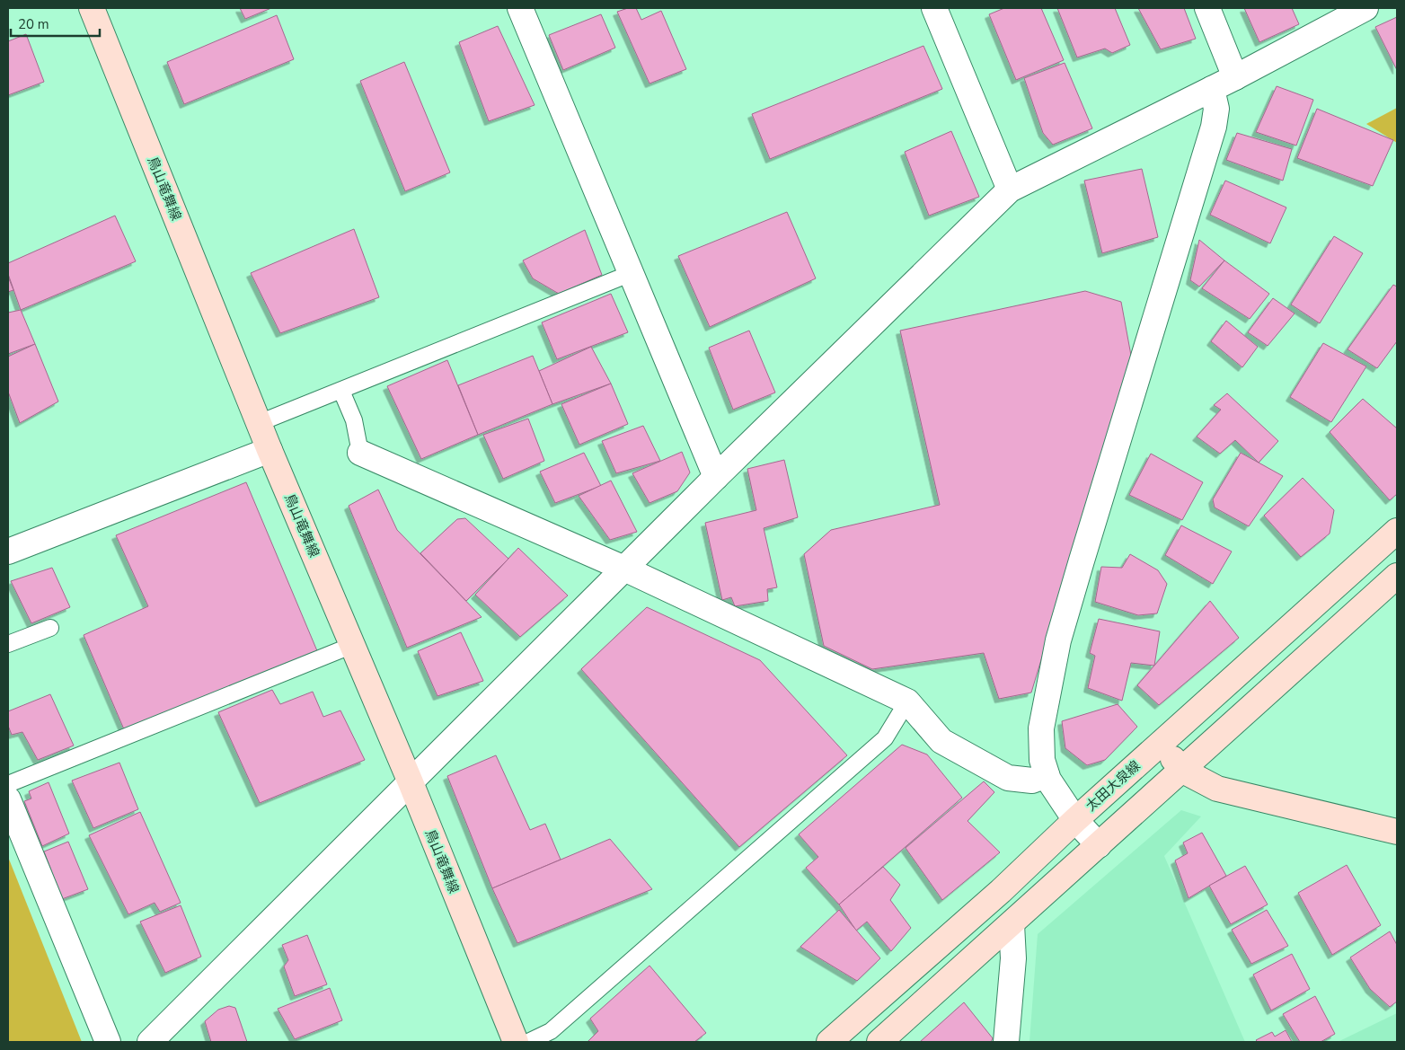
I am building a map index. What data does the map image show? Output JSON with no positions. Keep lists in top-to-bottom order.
{
  "streets": {
    "main road": ["鳥山竜舞線", "太田大泉線"]
  },
  "scale_bar": "20 m"
}
